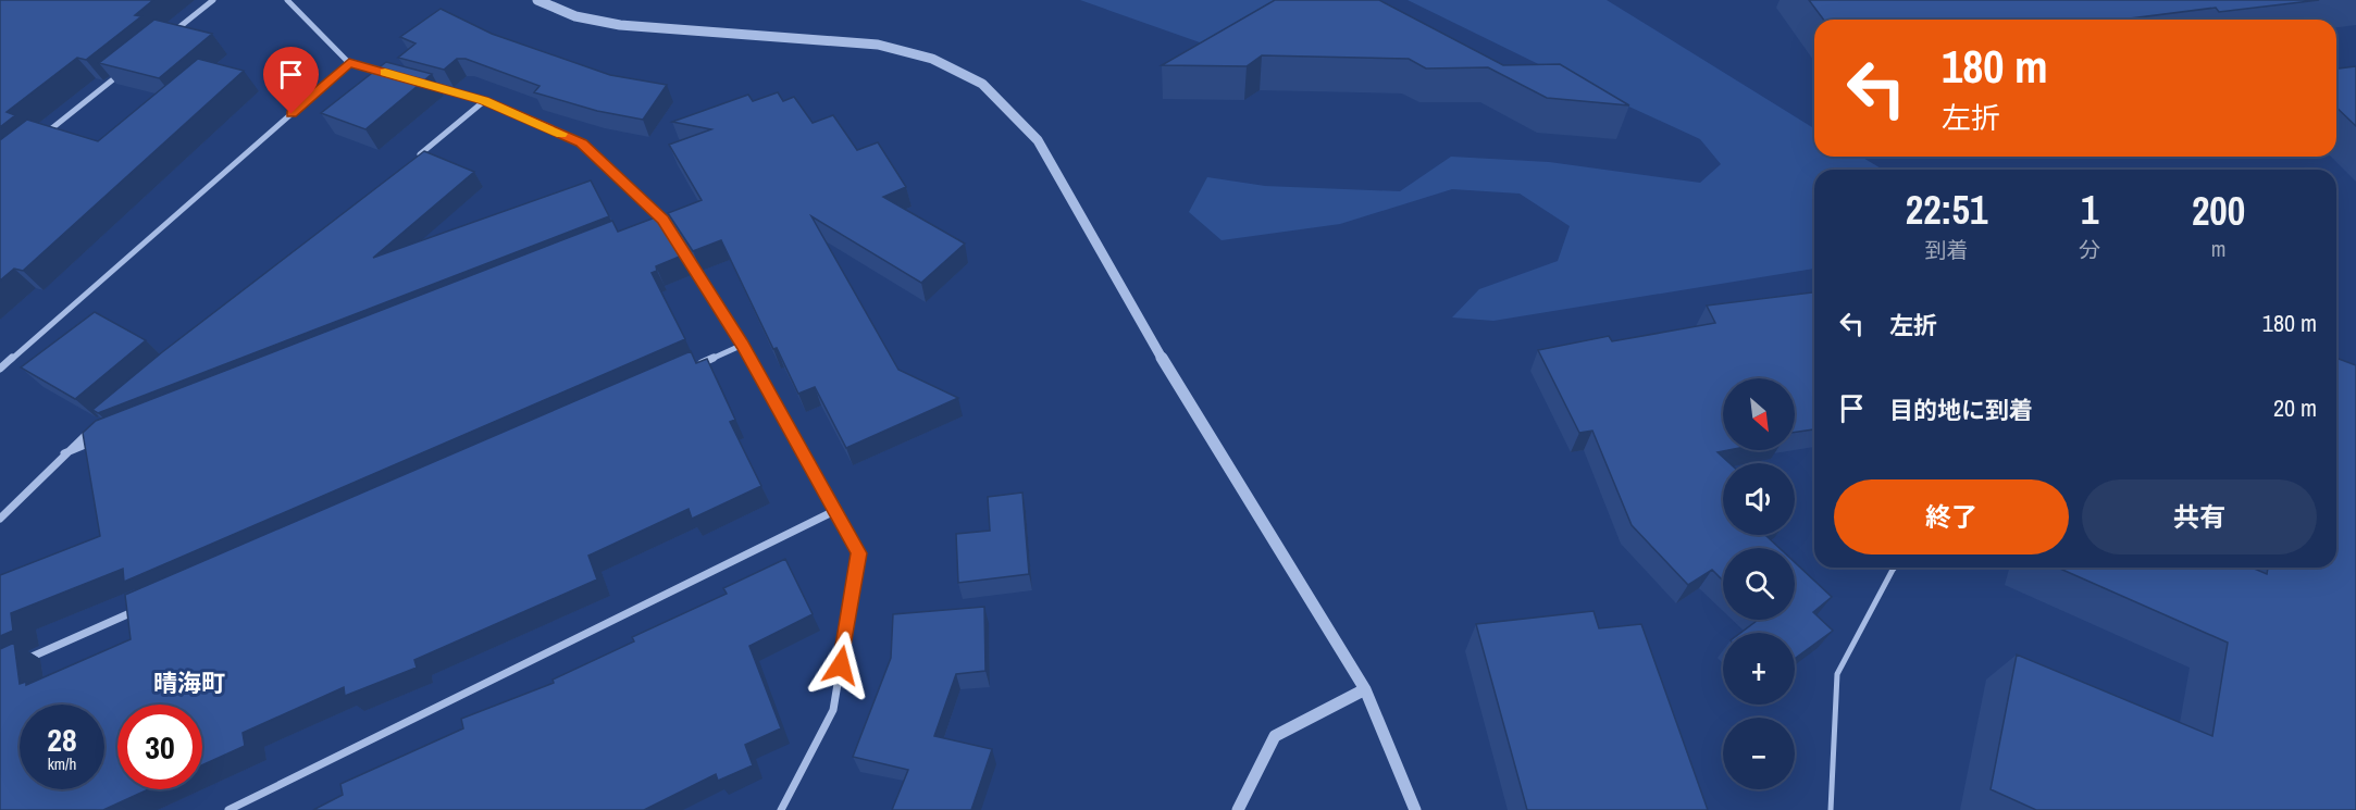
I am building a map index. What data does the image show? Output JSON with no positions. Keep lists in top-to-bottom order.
{
  "districts": ["晴海町"],
  "north": "bottom right",
  "page": {
    "turn": ["180 m", "左折"],
    "eta": [
      "22:51",
      "到着",
      "1",
      "分",
      "200",
      "m"
    ],
    "list": [
      {
        "name": "左折",
        "value": "180 m"
      },
      {
        "name": "目的地に到着",
        "value": "20 m"
      }
    ],
    "map_buttons": ["+", "−"],
    "buttons": ["終了", "共有"],
    "speed": "28 km/h",
    "limit": "30"
  }
}
